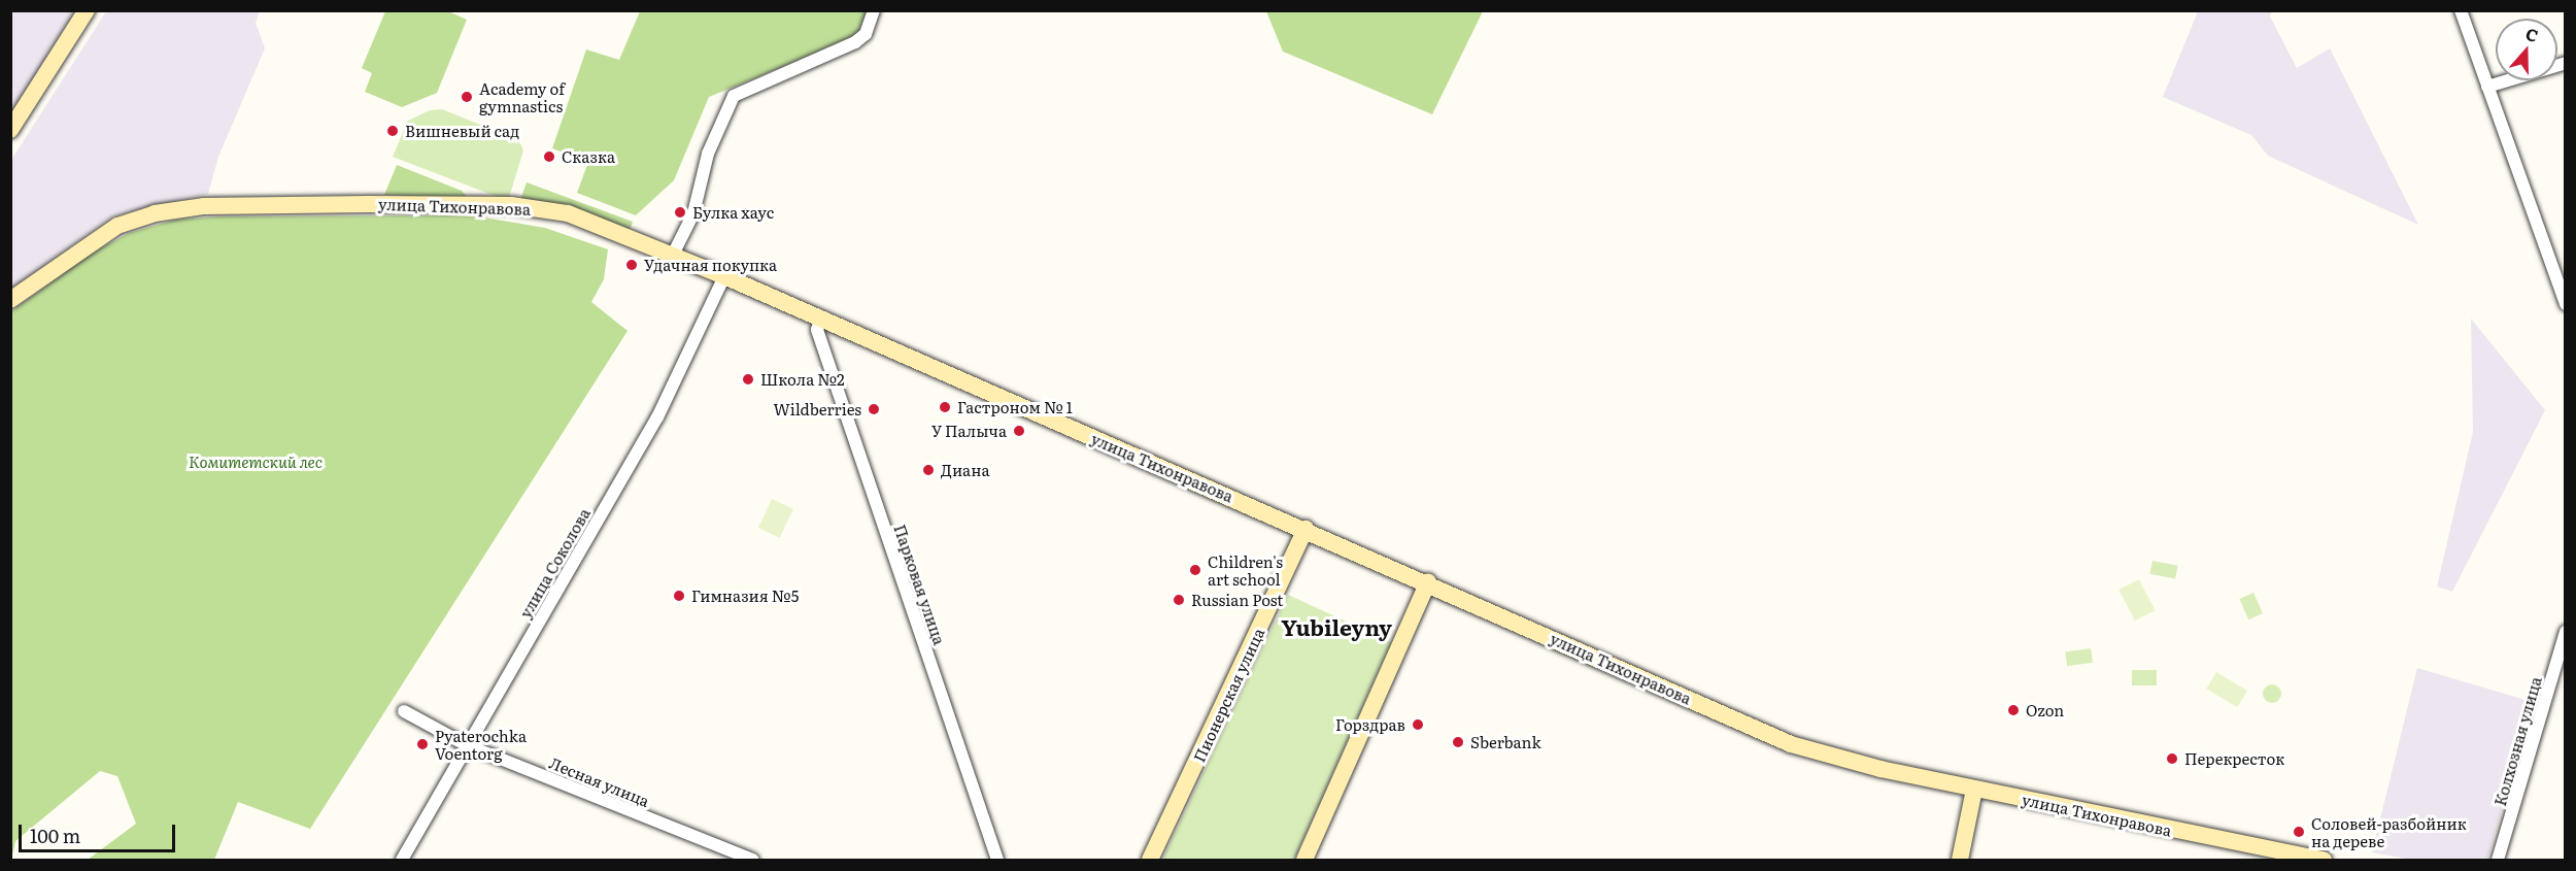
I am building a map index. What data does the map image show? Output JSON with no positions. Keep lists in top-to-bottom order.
{
  "streets": {
    "main road": ["улица Тихонравова", "Пионерская улица"],
    "street": [
      "улица Соколова",
      "Парковая улица",
      "Колхозная улица",
      "Лесная улица"
    ]
  },
  "crossings": [
    ["улица Тихонравова", "улица Соколова"],
    ["улица Тихонравова", "Парковая улица"],
    ["улица Тихонравова", "Пионерская улица"],
    ["улица Соколова", "Лесная улица"]
  ],
  "districts": ["Yubileyny"],
  "parks": ["Комитетский лес"],
  "places": [
    "Academy of gymnastics",
    "Вишневый сад",
    "Сказка",
    "Булка хаус",
    "Удачная покупка",
    "Школа №2",
    "Гастроном № 1",
    "Wildberries",
    "У Палыча",
    "Диана",
    "Children's art school",
    "Гимназия №5",
    "Russian Post",
    "Ozon",
    "Горздрав",
    "Sberbank",
    "Pyaterochka Voentorg",
    "Перекресток",
    "Соловей-разбойник на дереве"
  ],
  "scale_bar": "100 m",
  "north": "top"
}
